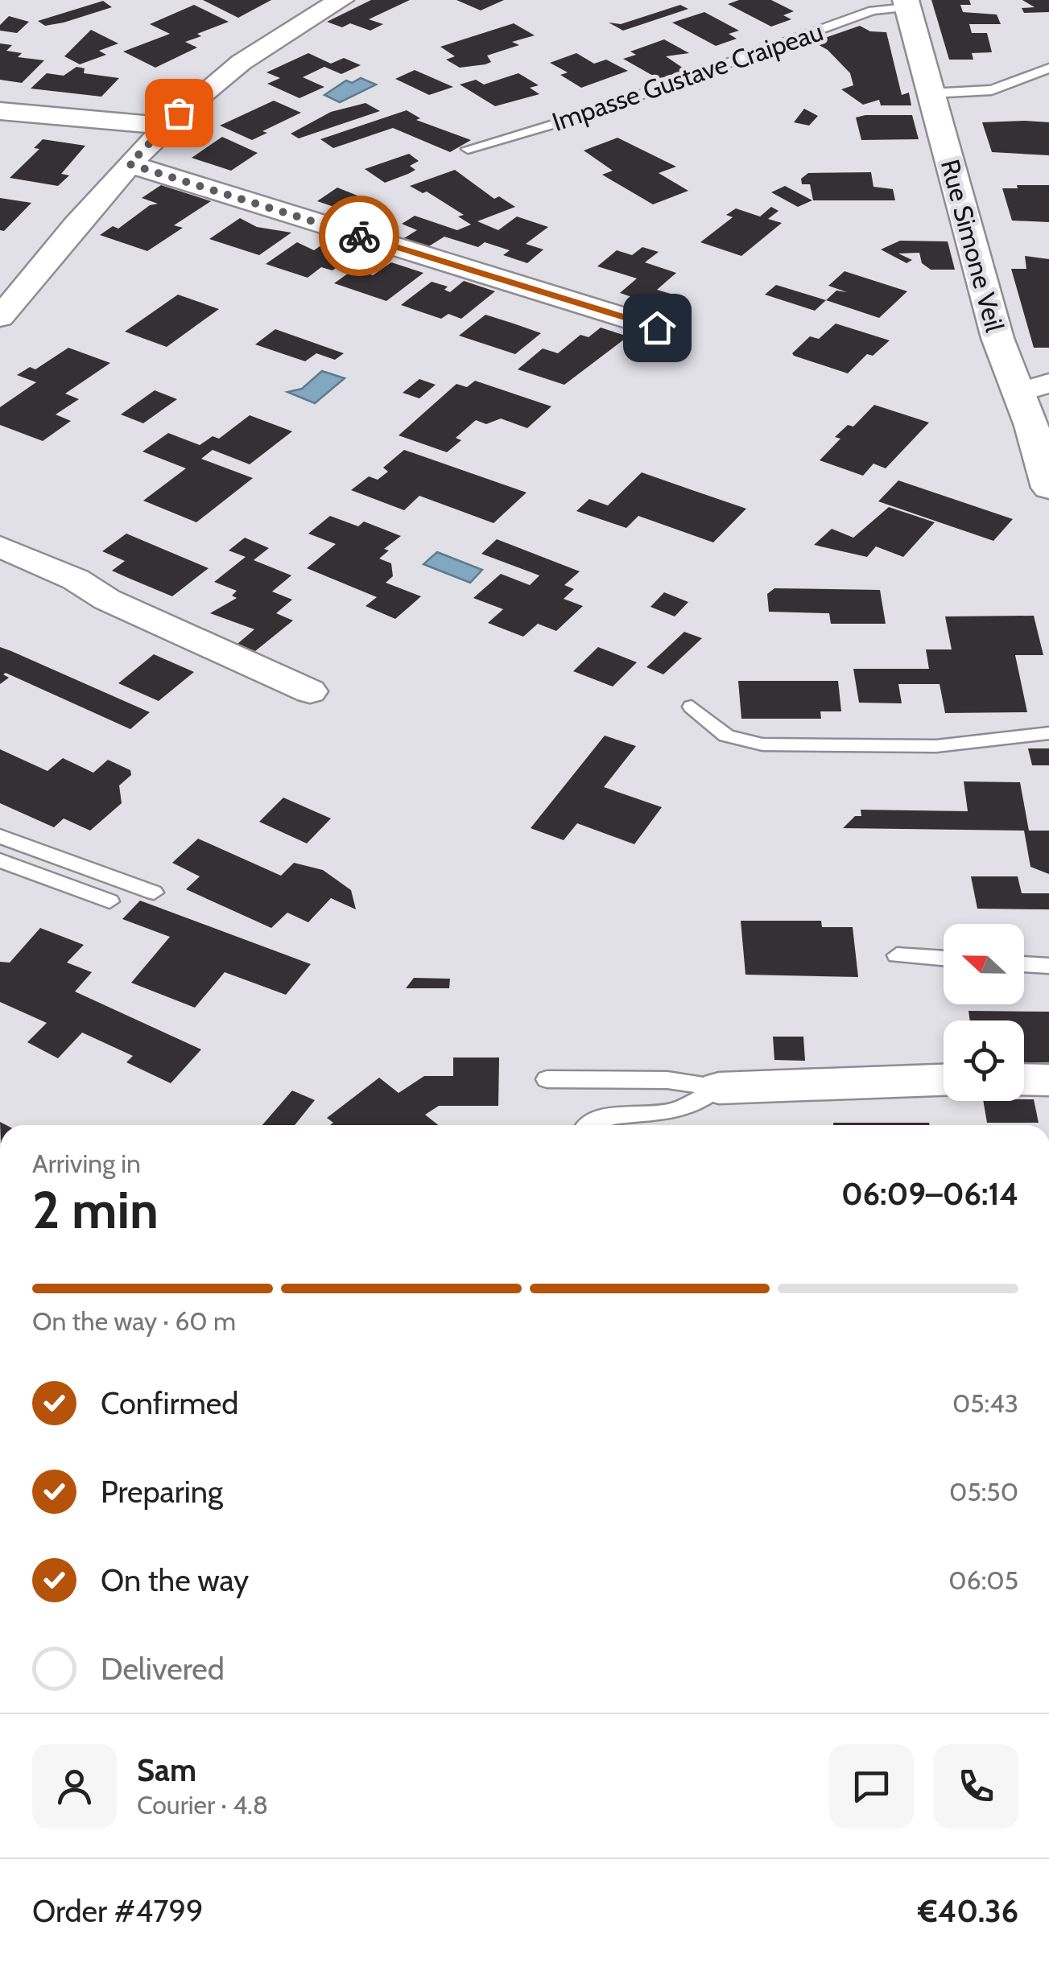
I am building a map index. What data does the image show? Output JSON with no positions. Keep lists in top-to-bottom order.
{
  "streets": {
    "main road": ["Rue Simone Veil"],
    "lane": ["Impasse Gustave Craipeau"]
  },
  "crossings": [
    ["Impasse Gustave Craipeau", "Rue Simone Veil"]
  ],
  "north": "left",
  "page": {
    "heading": ["2 min", "Arriving in", "06:09–06:14"],
    "panel": [
      "Sam",
      "Courier · 4.8",
      "Order #4799",
      "€40.36"
    ],
    "bar": "On the way · 60 m",
    "list": [
      ["Confirmed", "05:43"],
      ["Preparing", "05:50"],
      ["On the way", "06:05"],
      "Delivered"
    ]
  }
}
